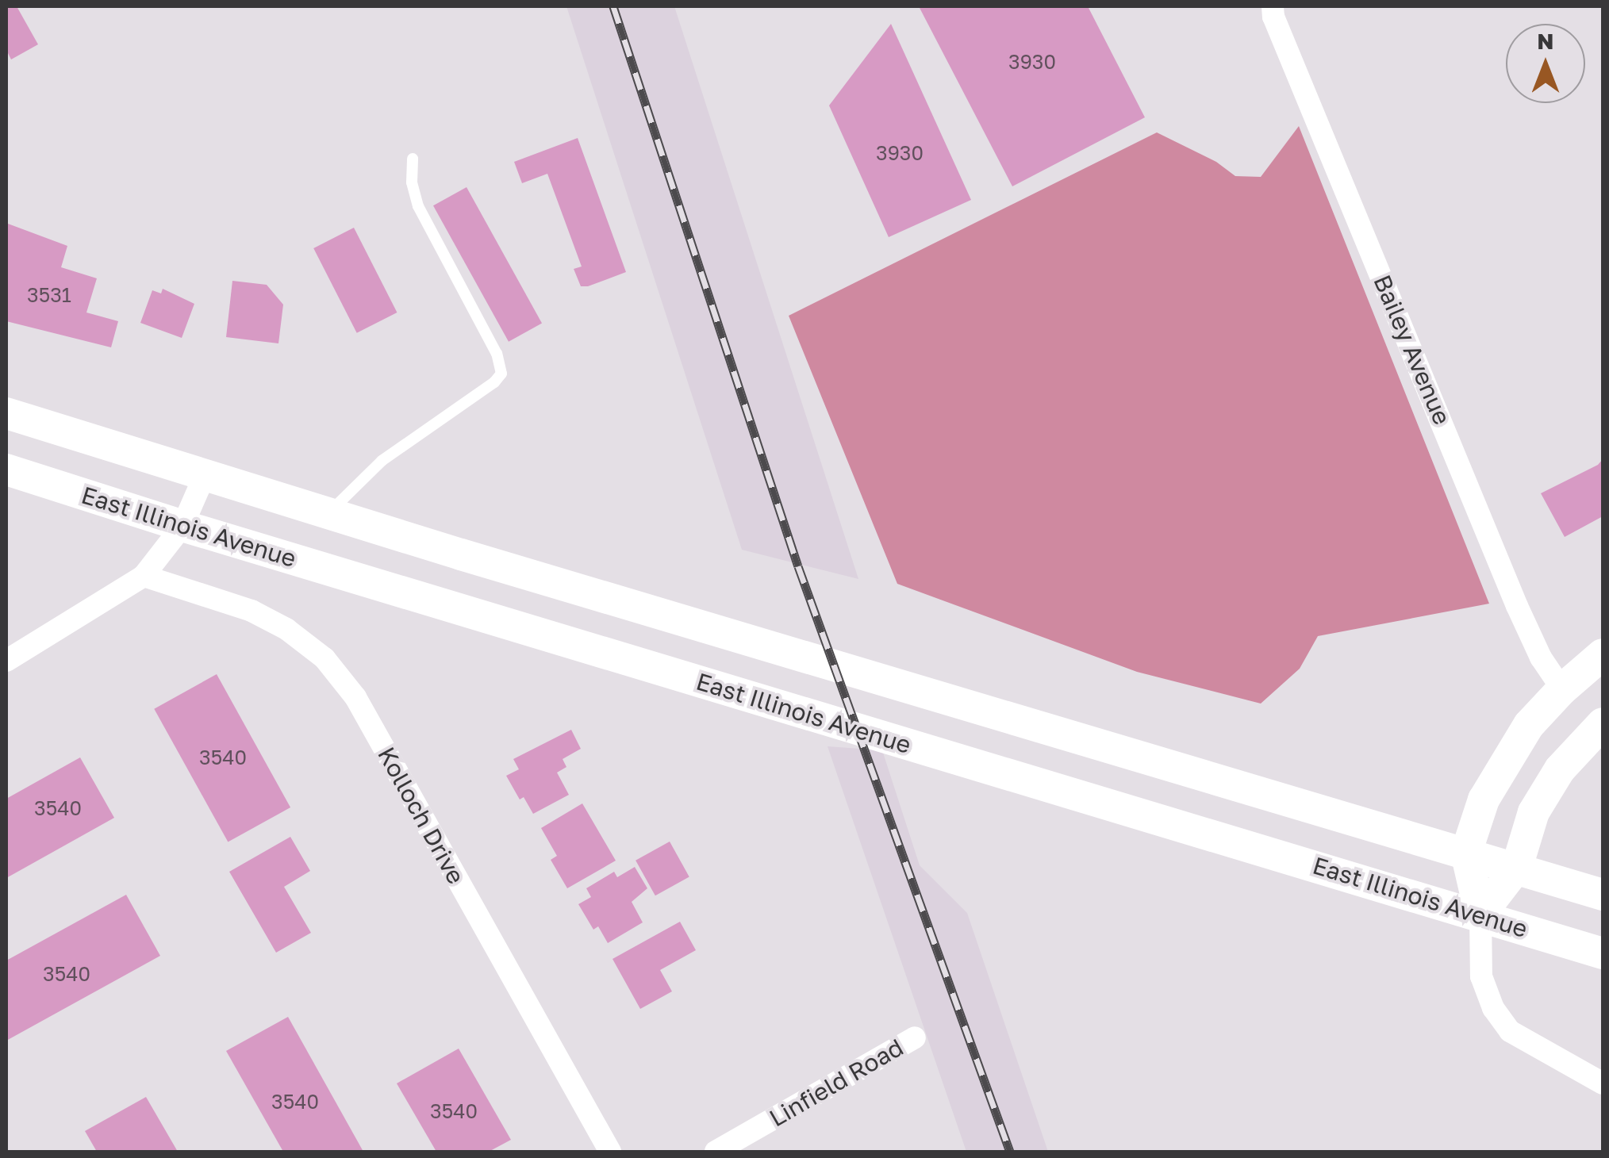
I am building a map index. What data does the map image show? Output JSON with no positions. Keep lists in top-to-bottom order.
{
  "streets": {
    "main road": ["East Illinois Avenue"],
    "street": ["Bailey Avenue", "Kolloch Drive", "Linfield Road"]
  },
  "house_numbers": [
    "3930",
    "3930",
    "3531",
    "3540",
    "3540",
    "3540",
    "3540",
    "3540"
  ],
  "north": "top"
}
